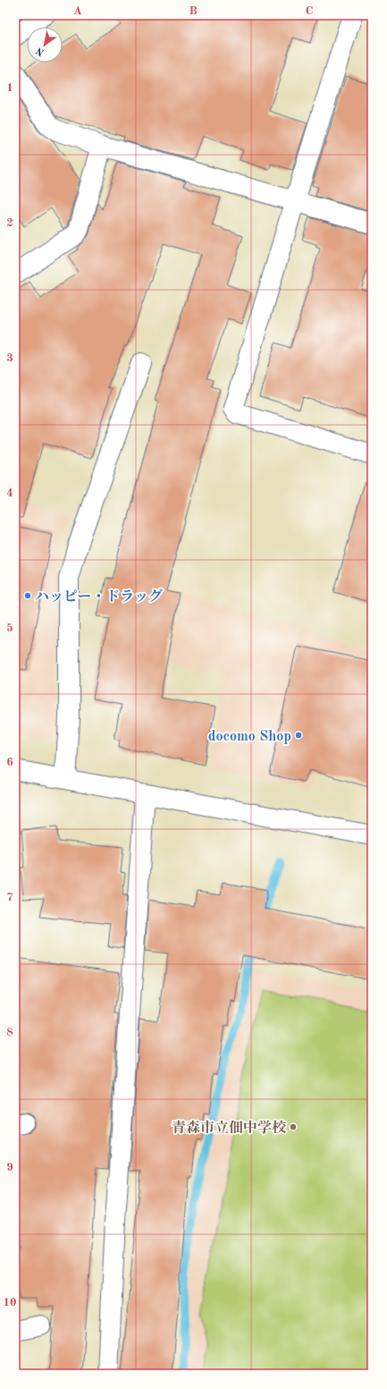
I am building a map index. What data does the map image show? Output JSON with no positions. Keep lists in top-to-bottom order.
{
  "places": ["ハッピー・ドラッグ", "docomo Shop", "青森市立佃中学校"],
  "north": "bottom left",
  "grid": {
    "columns": ["A", "B", "C"],
    "rows": [
      "1",
      "2",
      "3",
      "4",
      "5",
      "6",
      "7",
      "8",
      "9",
      "10"
    ]
  }
}
